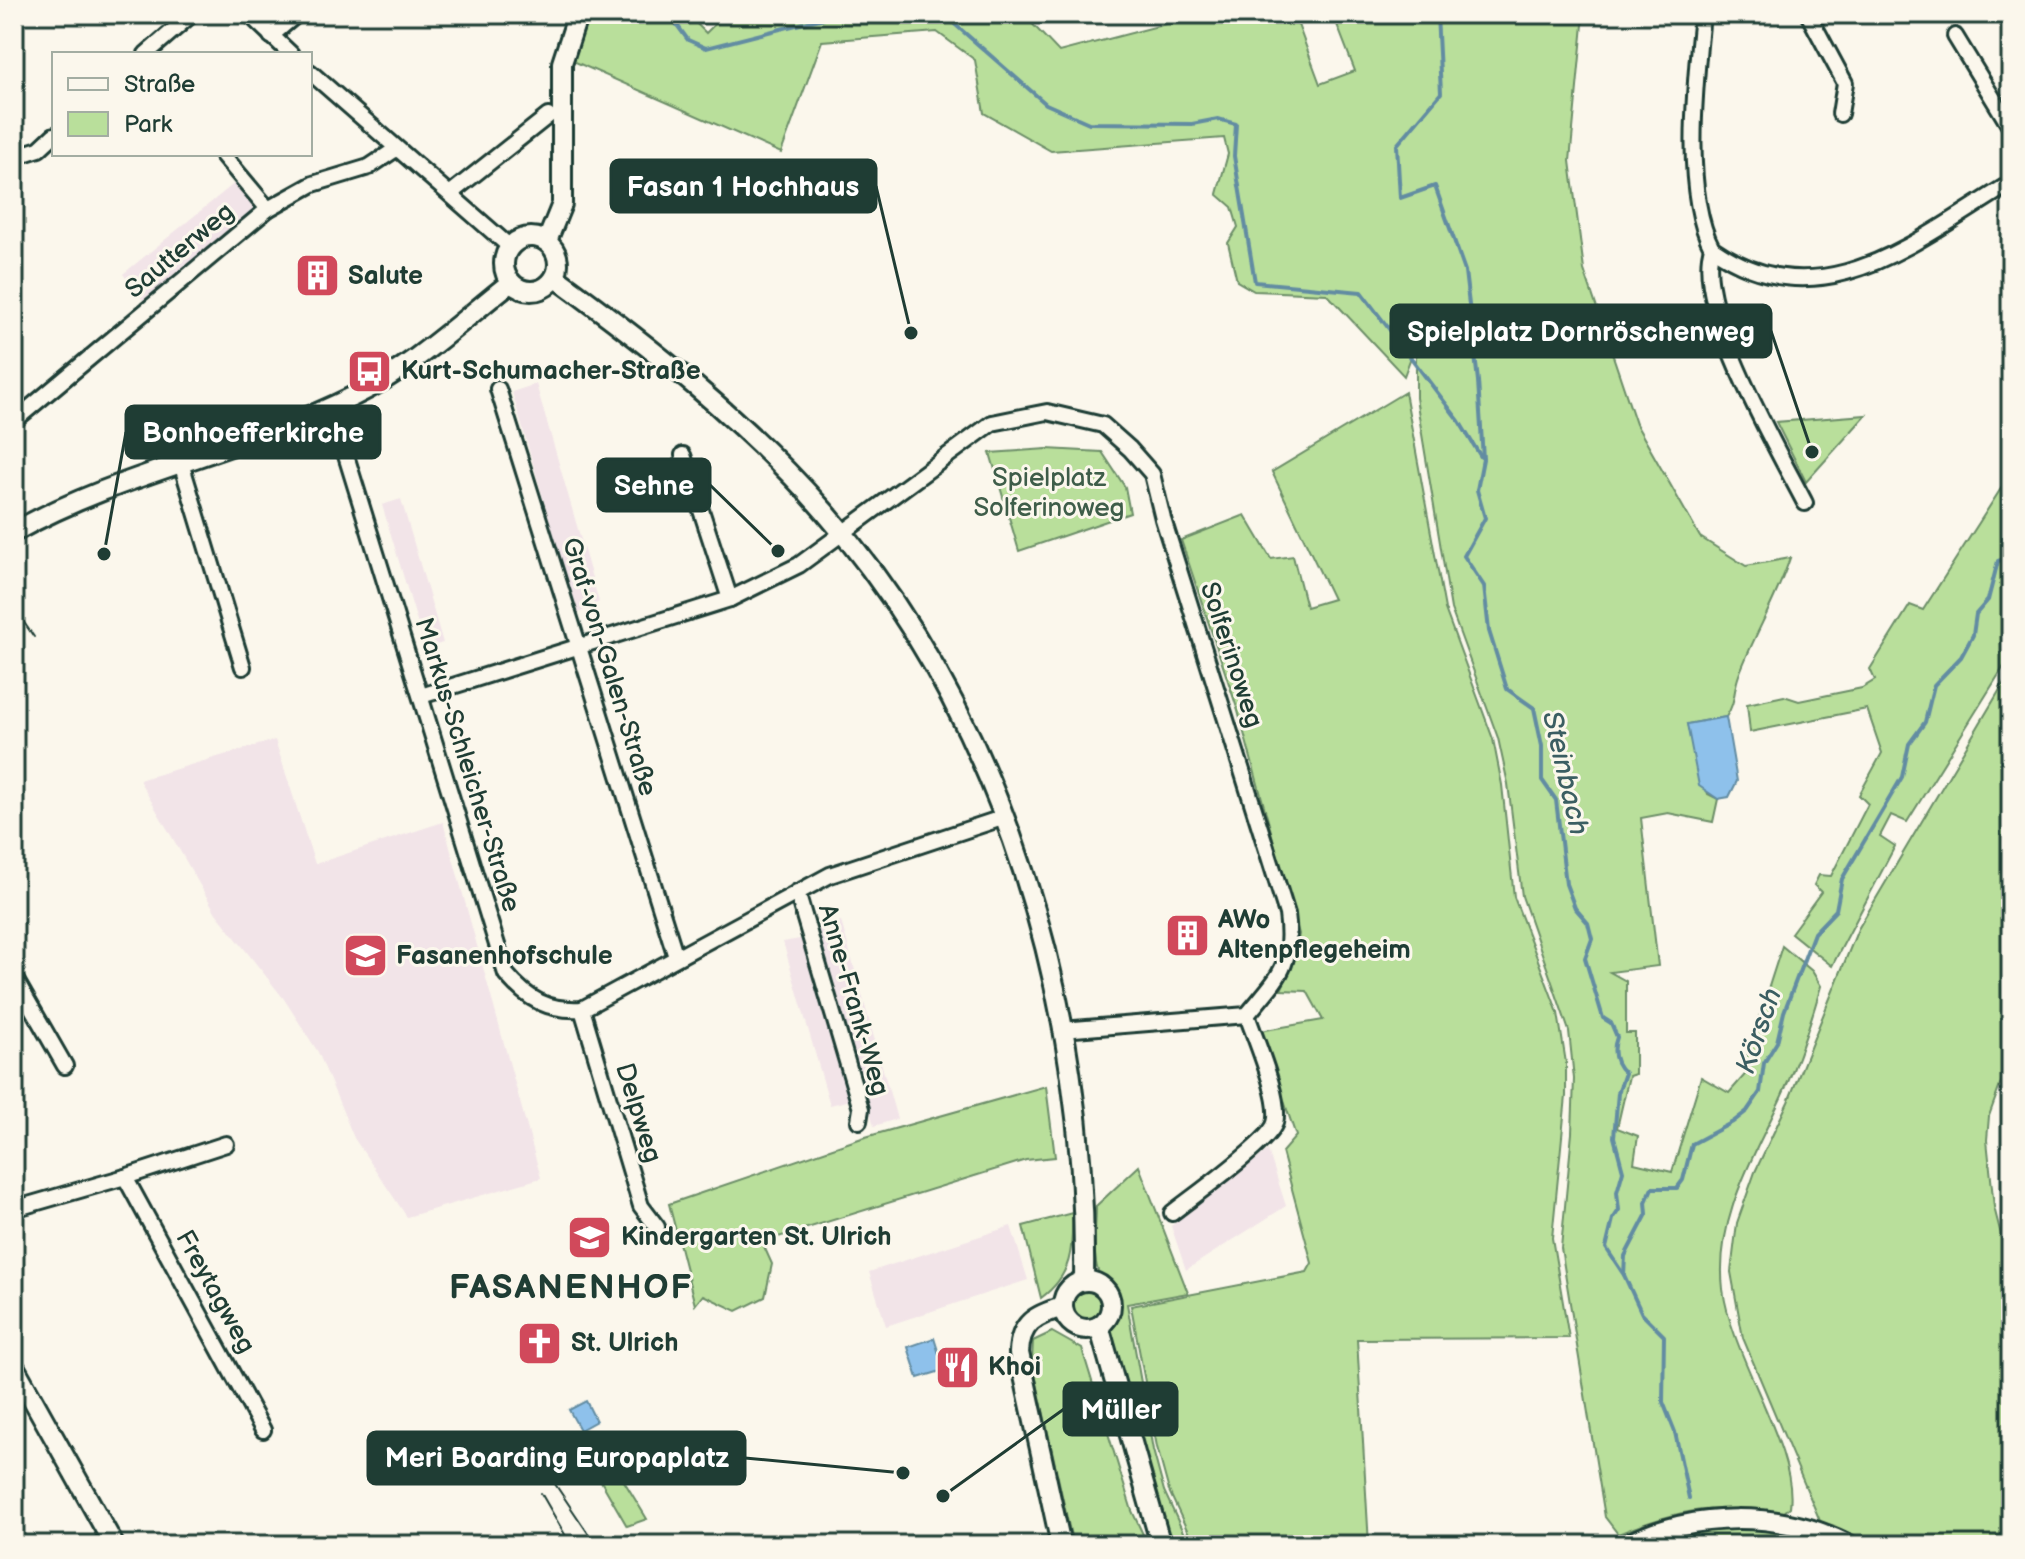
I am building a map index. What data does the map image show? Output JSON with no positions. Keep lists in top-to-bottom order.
{
  "streets": {
    "street": [
      "Sautterweg",
      "Solferinoweg",
      "Graf-von-Galen-Straße",
      "Markus-Schleicher-Straße",
      "Anne-Frank-Weg",
      "Delpweg",
      "Freytagweg"
    ]
  },
  "crossings": [
    ["Solferinoweg", "Graf-von-Galen-Straße"],
    ["Solferinoweg", "Markus-Schleicher-Straße"],
    ["Markus-Schleicher-Straße", "Delpweg"]
  ],
  "districts": ["FASANENHOF"],
  "water": ["Steinbach", "Körsch"],
  "parks": ["Spielplatz Solferinoweg"],
  "places": {
    "building": ["Salute", "AWo Altenpflegeheim"],
    "other": [
      "Fasan 1 Hochhaus",
      "Spielplatz Dornröschenweg",
      "Sehne",
      "Bonhoefferkirche",
      "Meri Boarding Europaplatz",
      "Müller"
    ],
    "bus stop": ["Kurt-Schumacher-Straße"],
    "school or university": ["Fasanenhofschule", "Kindergarten St. Ulrich"],
    "church": ["St. Ulrich"],
    "restaurant": ["Khoi"]
  },
  "legend": ["Straße", "Park"]
}
